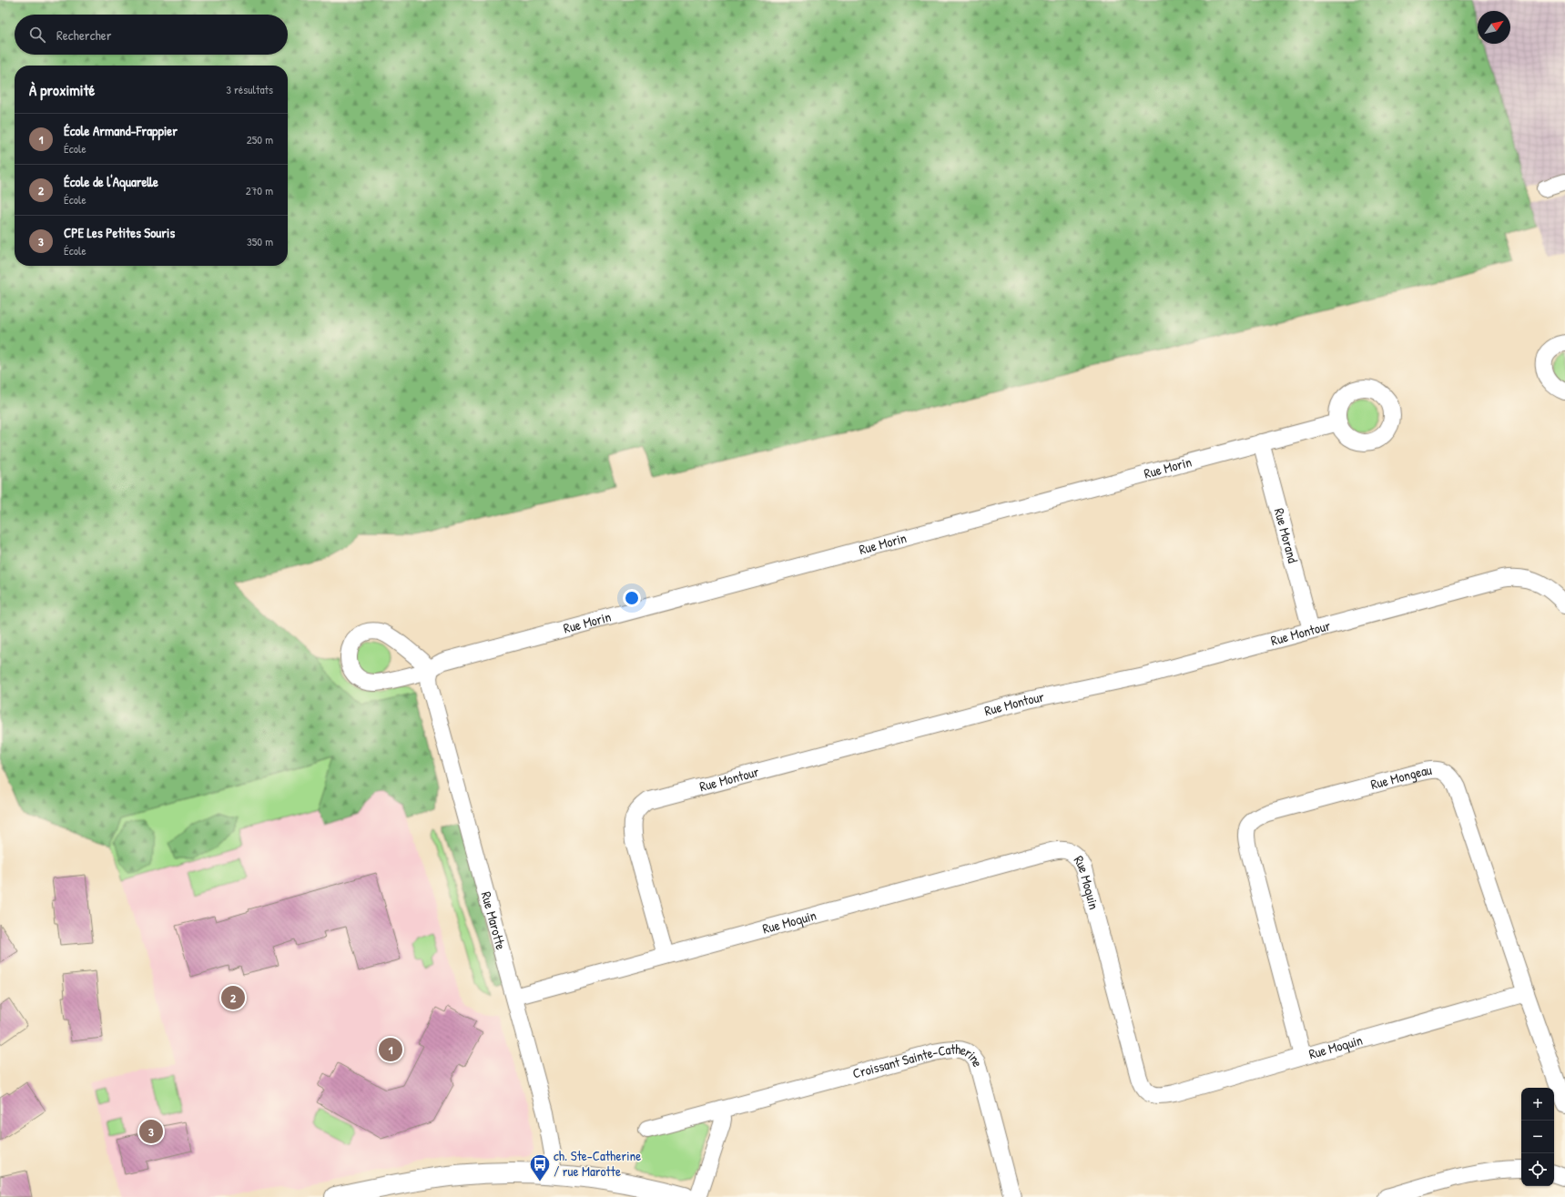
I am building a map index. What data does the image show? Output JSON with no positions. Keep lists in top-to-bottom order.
{
  "streets": {
    "street": [
      "Rue Morin",
      "Rue Morand",
      "Rue Montour",
      "Rue Mongeau",
      "Rue Moquin",
      "Rue Marotte",
      "Croissant Sainte-Catherine"
    ]
  },
  "crossings": [
    ["Rue Morin", "Rue Morand"],
    ["Rue Morin", "Rue Marotte"],
    ["Rue Morand", "Rue Montour"],
    ["Rue Montour", "Rue Moquin"],
    ["Rue Mongeau", "Rue Moquin"],
    ["Rue Moquin", "Rue Marotte"]
  ],
  "places": {
    "bus stop": ["ch. Ste-Catherine / rue Marotte"]
  },
  "north": "top right",
  "page": {
    "search": "Rechercher",
    "heading": ["À proximité", "3 résultats"],
    "list": [
      {
        "mark": "1",
        "name": "École Armand-Frappier",
        "note": "École",
        "value": "250 m"
      },
      {
        "mark": "2",
        "name": "École de l'Aquarelle",
        "note": "École",
        "value": "270 m"
      },
      {
        "mark": "3",
        "name": "CPE Les Petites Souris",
        "note": "École",
        "value": "350 m"
      }
    ],
    "pins": ["2", "1", "3"],
    "map_buttons": ["+", "−"]
  }
}
